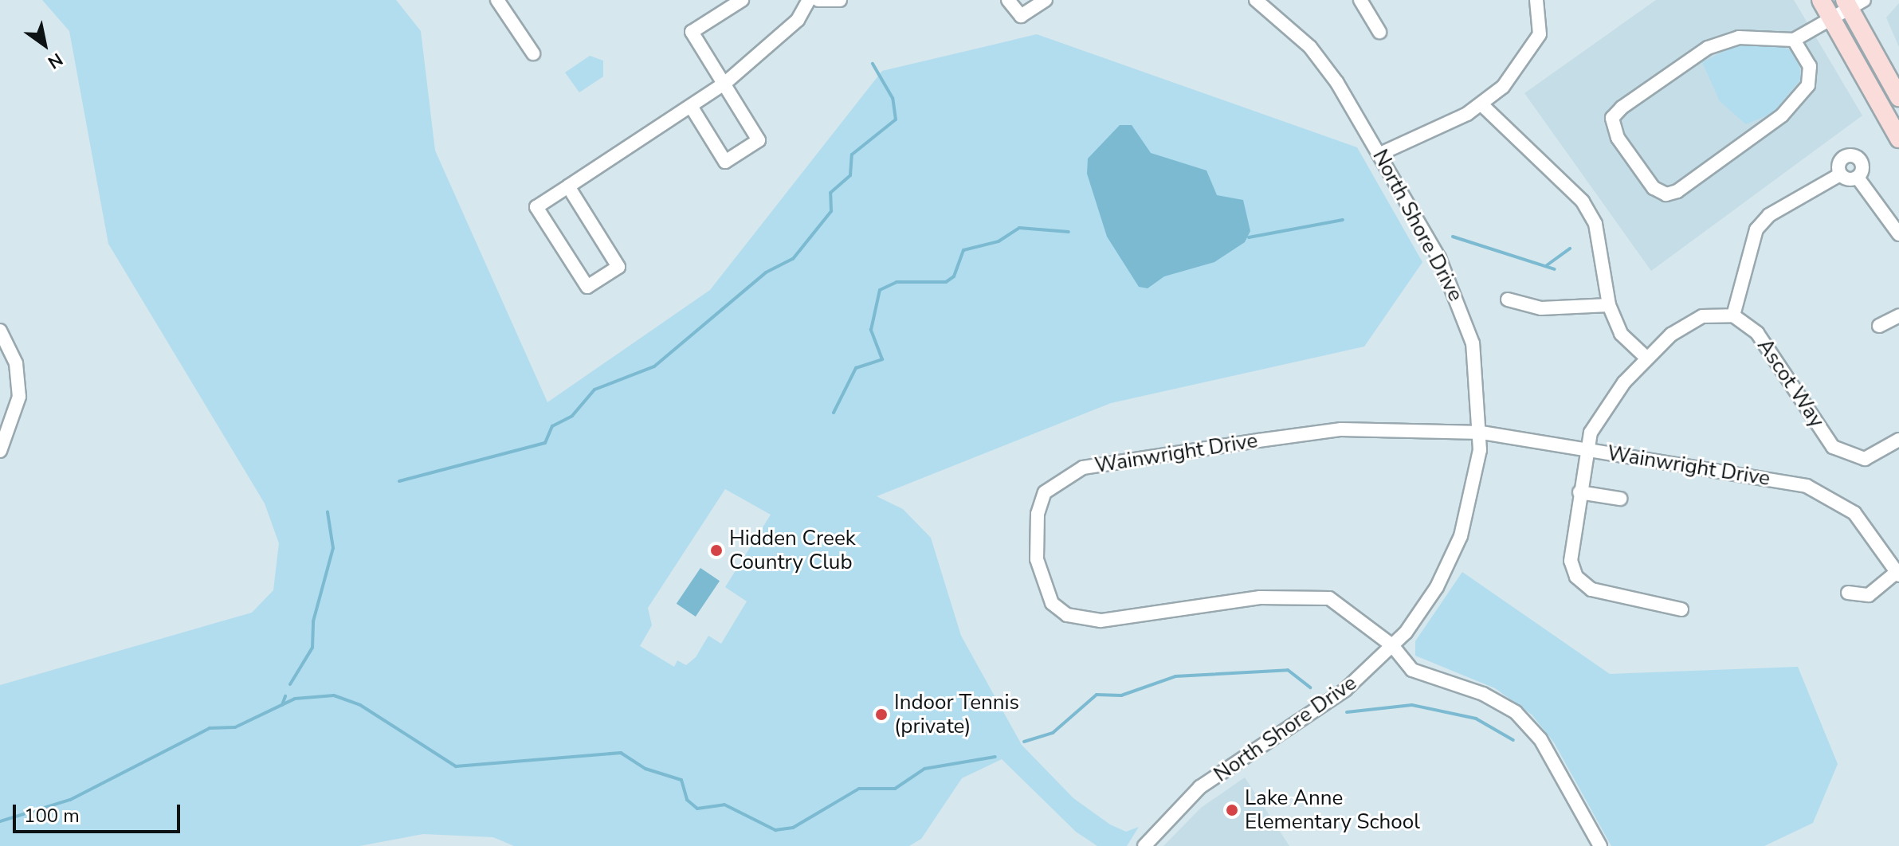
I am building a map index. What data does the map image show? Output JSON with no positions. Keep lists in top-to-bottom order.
{
  "streets": {
    "street": ["North Shore Drive", "Ascot Way", "Wainwright Drive"]
  },
  "crossings": [
    ["North Shore Drive", "Wainwright Drive"]
  ],
  "places": ["Hidden Creek Country Club", "Indoor Tennis (private)", "Lake Anne Elementary School"],
  "scale_bar": "100 m",
  "north": "bottom right"
}
